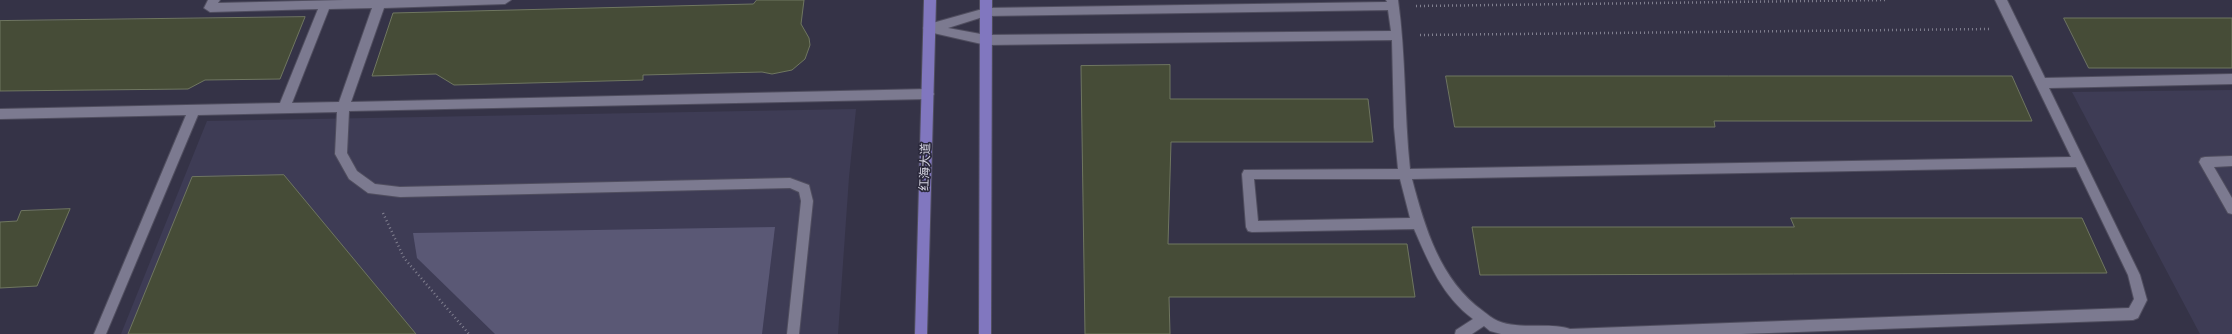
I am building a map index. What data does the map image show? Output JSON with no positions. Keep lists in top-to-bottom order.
{
  "streets": {
    "main road": ["红海大道"]
  }
}
